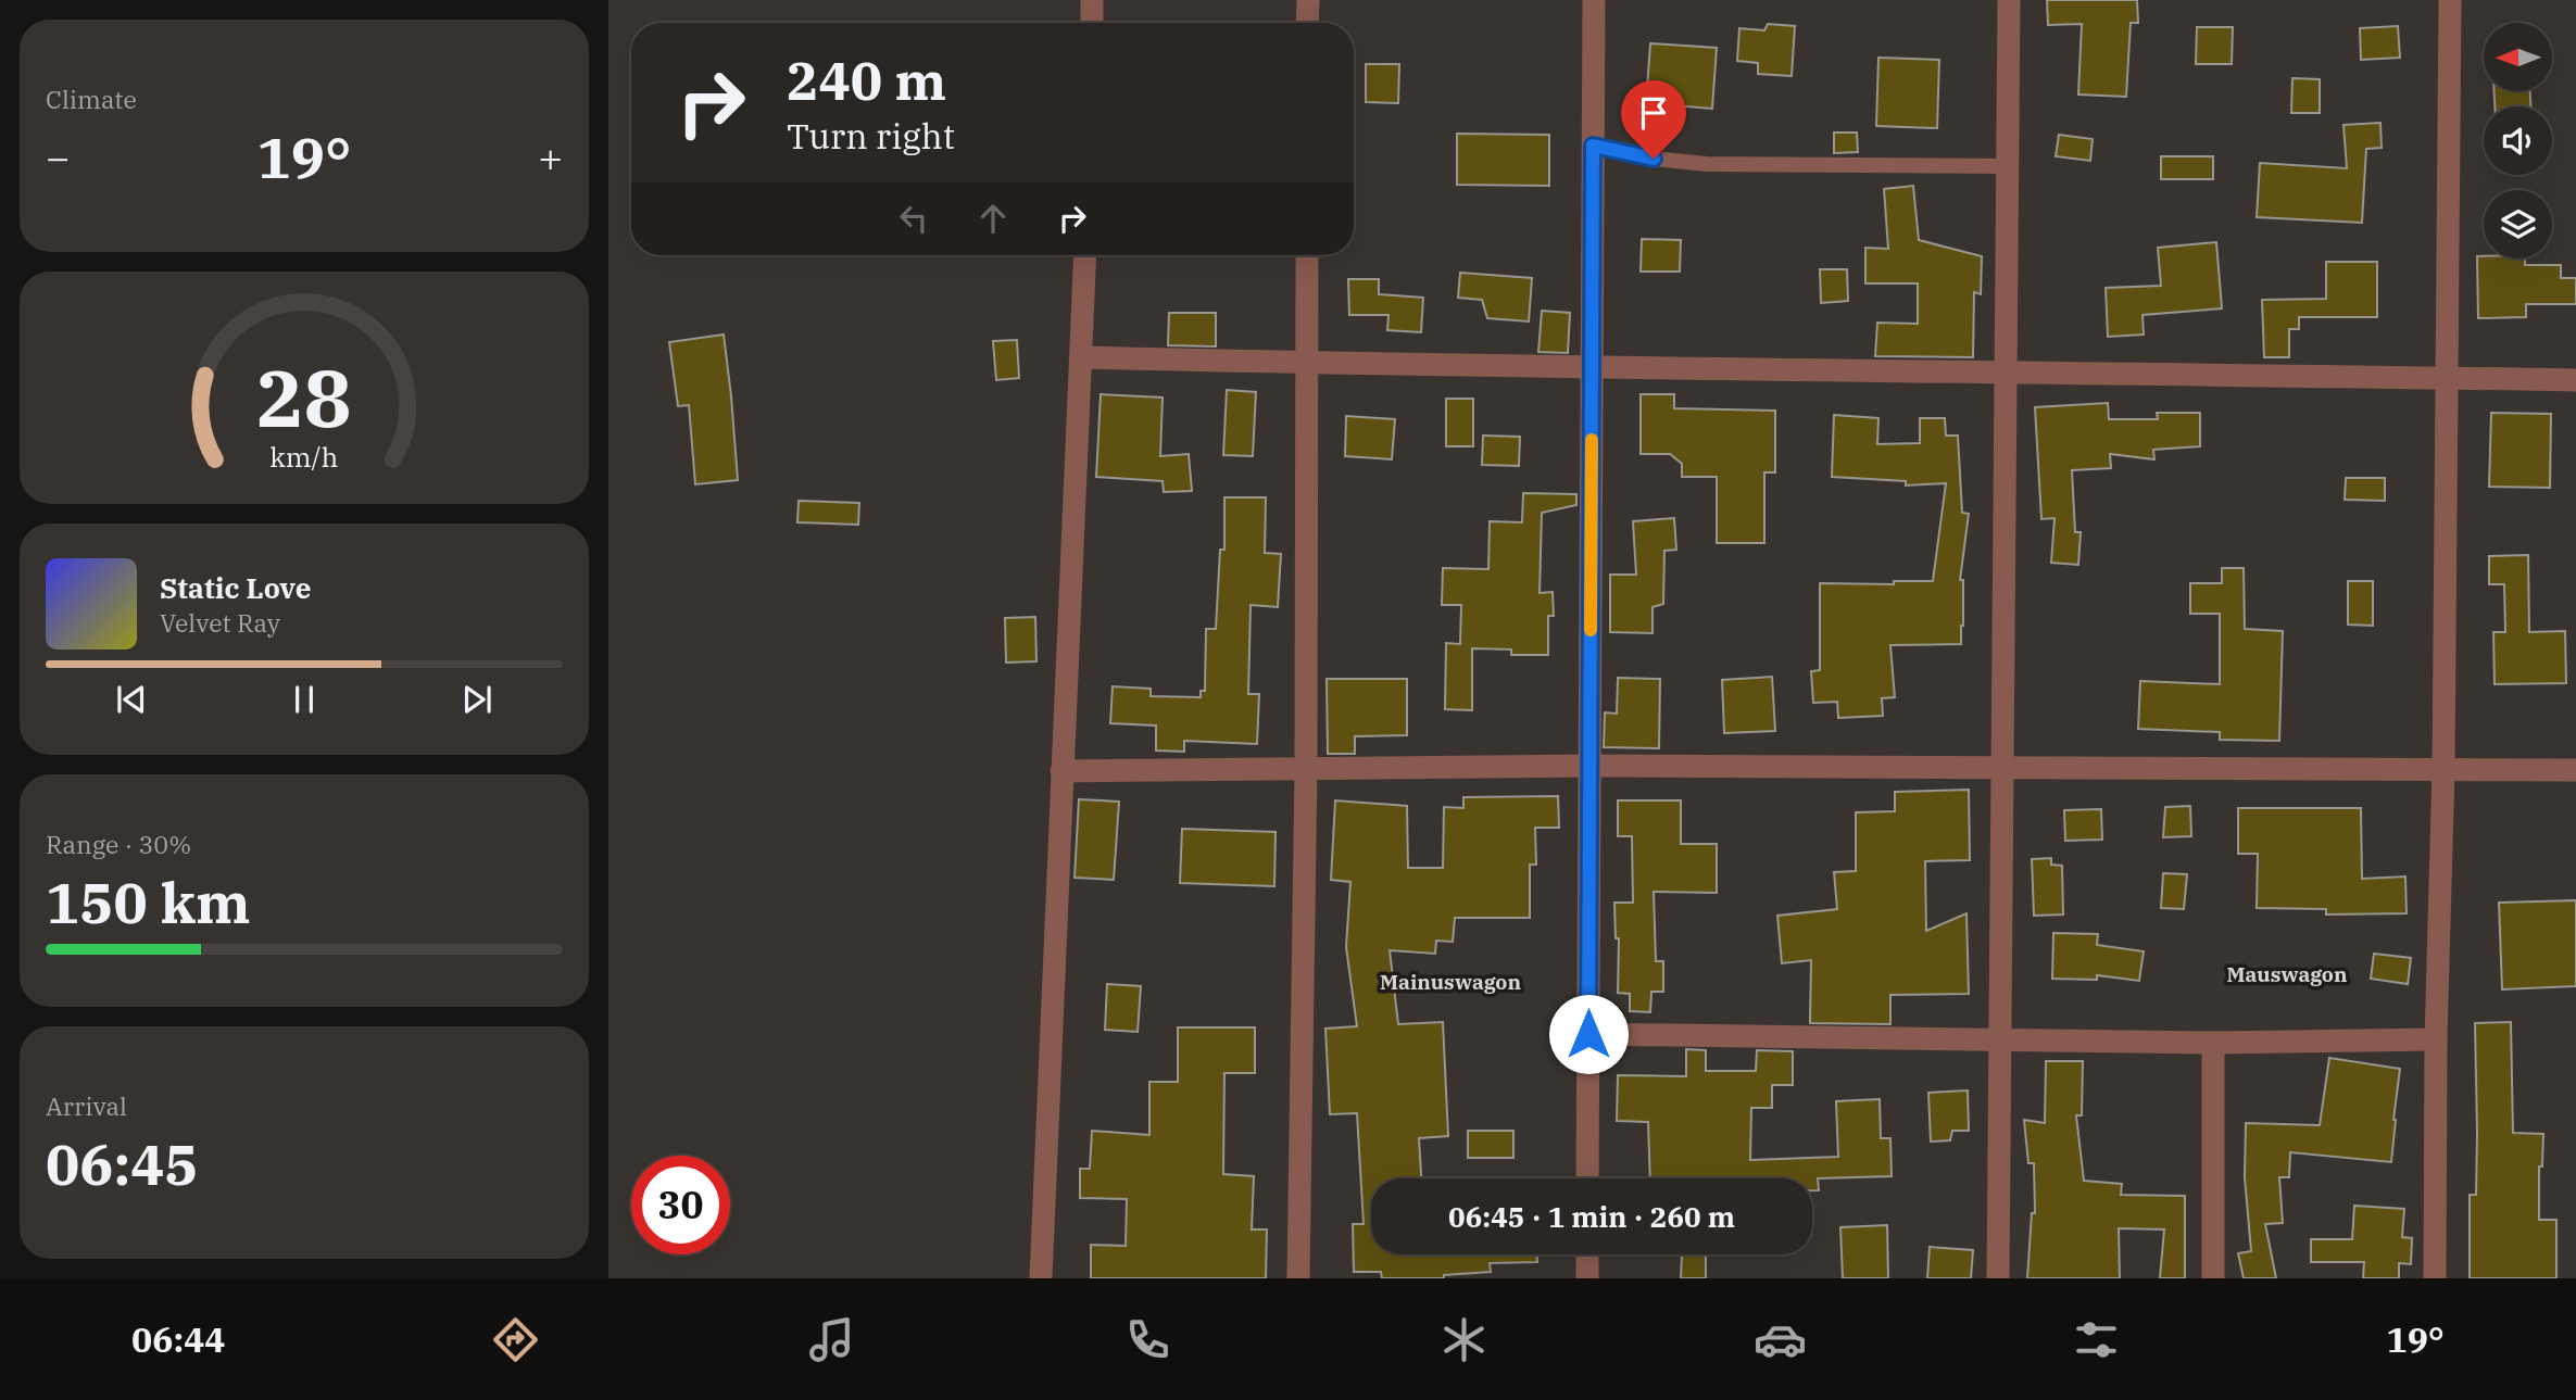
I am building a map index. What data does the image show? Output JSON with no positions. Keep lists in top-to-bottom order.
{
  "districts": ["Mauswagon", "Mainuswagon"],
  "north": "left",
  "page": {
    "tile": [
      "Climate",
      ["Range · 30%", "150 km"],
      ["Arrival", "06:45"]
    ],
    "turn": ["240 m", "Turn right"],
    "heat": ["−", "19°", "+"],
    "song": ["Static Love", "Velvet Ray"],
    "limit": "30",
    "trip": "06:45 · 1 min · 260 m",
    "tabs": ["06:44", "19°"],
    "gauge": ["28", "km/h"]
  }
}
